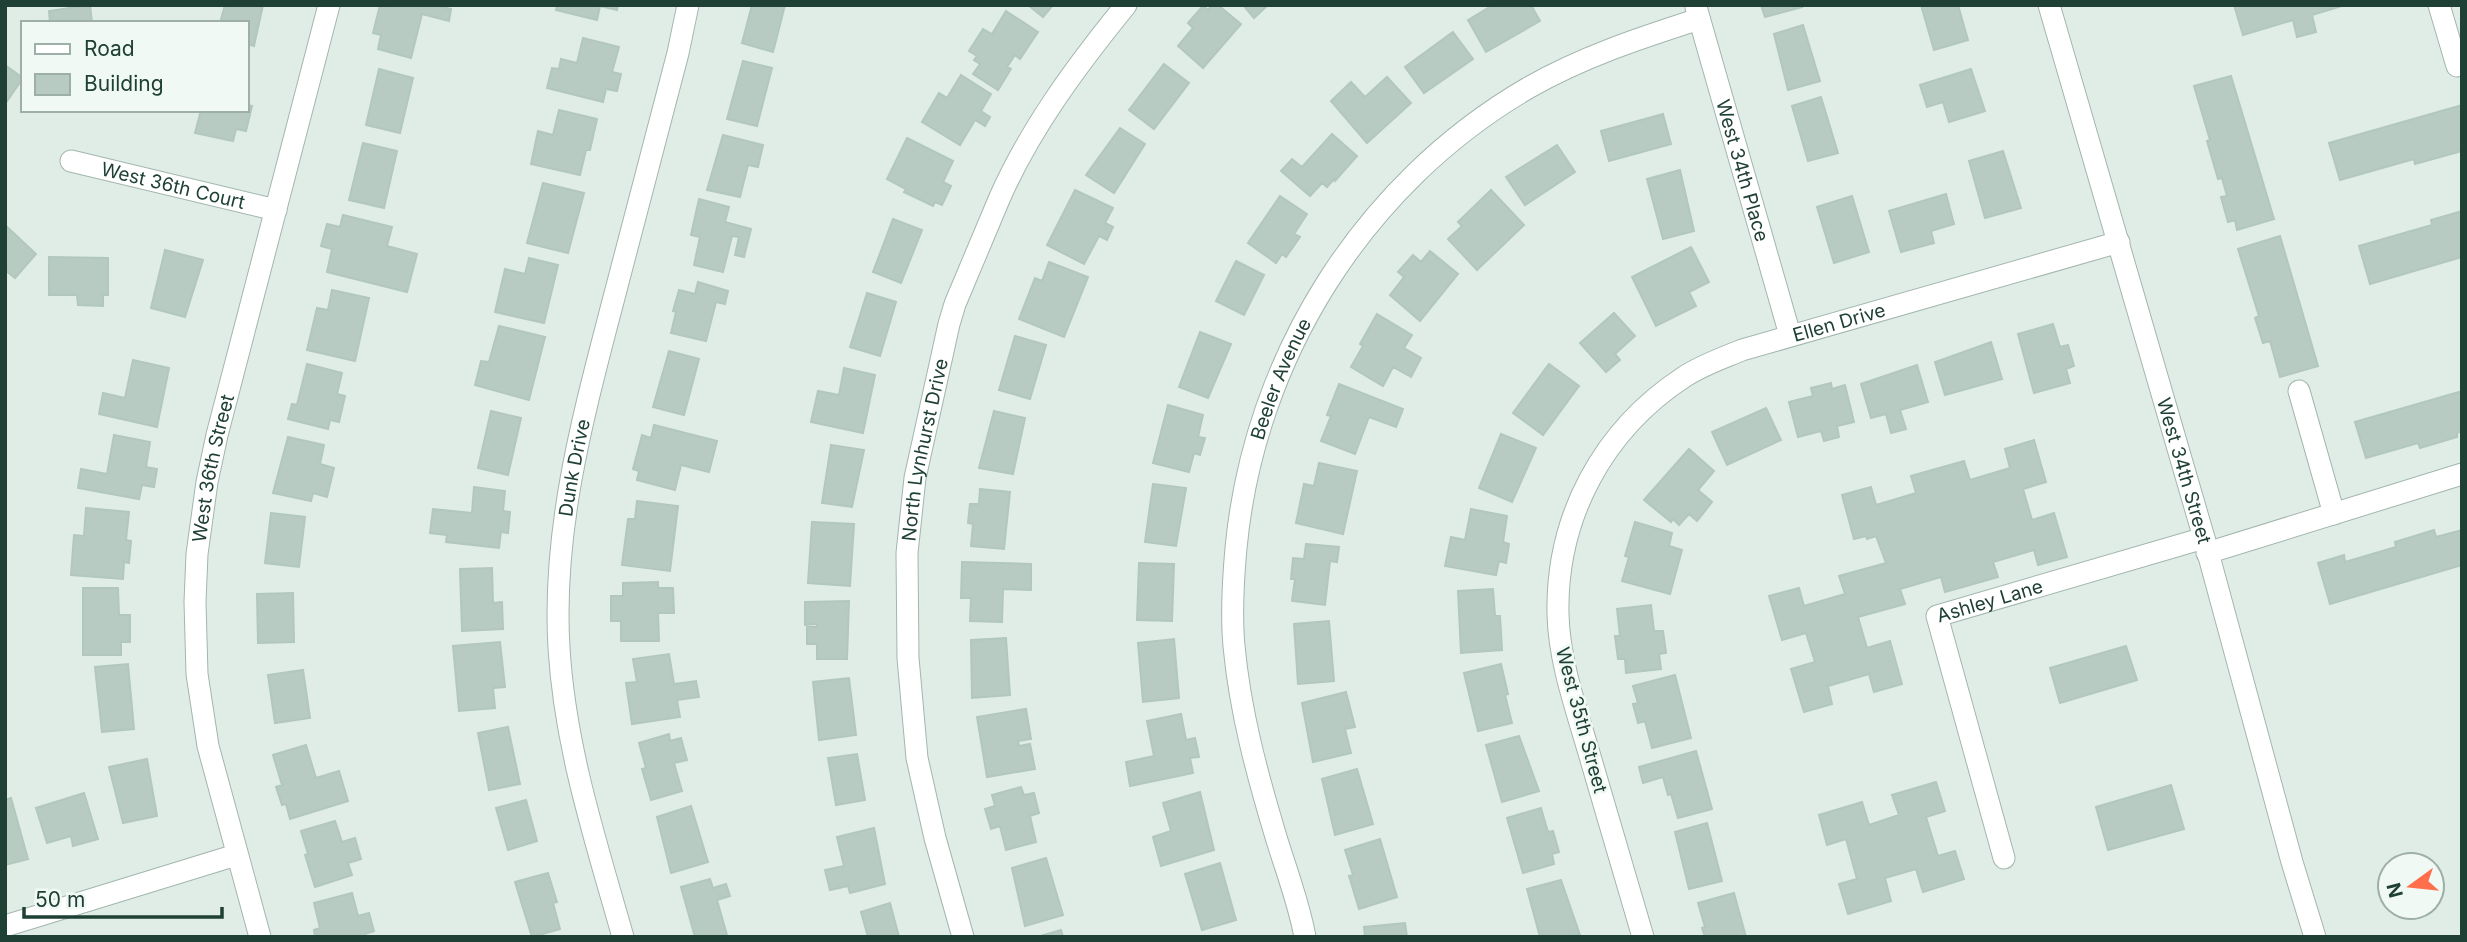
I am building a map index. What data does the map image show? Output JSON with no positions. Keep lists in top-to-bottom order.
{
  "streets": {
    "street": [
      "West 34th Place",
      "West 36th Court",
      "Ellen Drive",
      "Beeler Avenue",
      "North Lynhurst Drive",
      "West 36th Street",
      "Dunk Drive",
      "West 34th Street",
      "Ashley Lane",
      "West 35th Street"
    ]
  },
  "crossings": [
    ["West 34th Place", "Ellen Drive"],
    ["West 34th Place", "Beeler Avenue"],
    ["West 36th Court", "West 36th Street"],
    ["Ellen Drive", "West 34th Street"],
    ["Ellen Drive", "West 35th Street"],
    ["West 34th Street", "Ashley Lane"]
  ],
  "legend": ["Road", "Building"],
  "scale_bar": "50 m",
  "north": "left"
}
